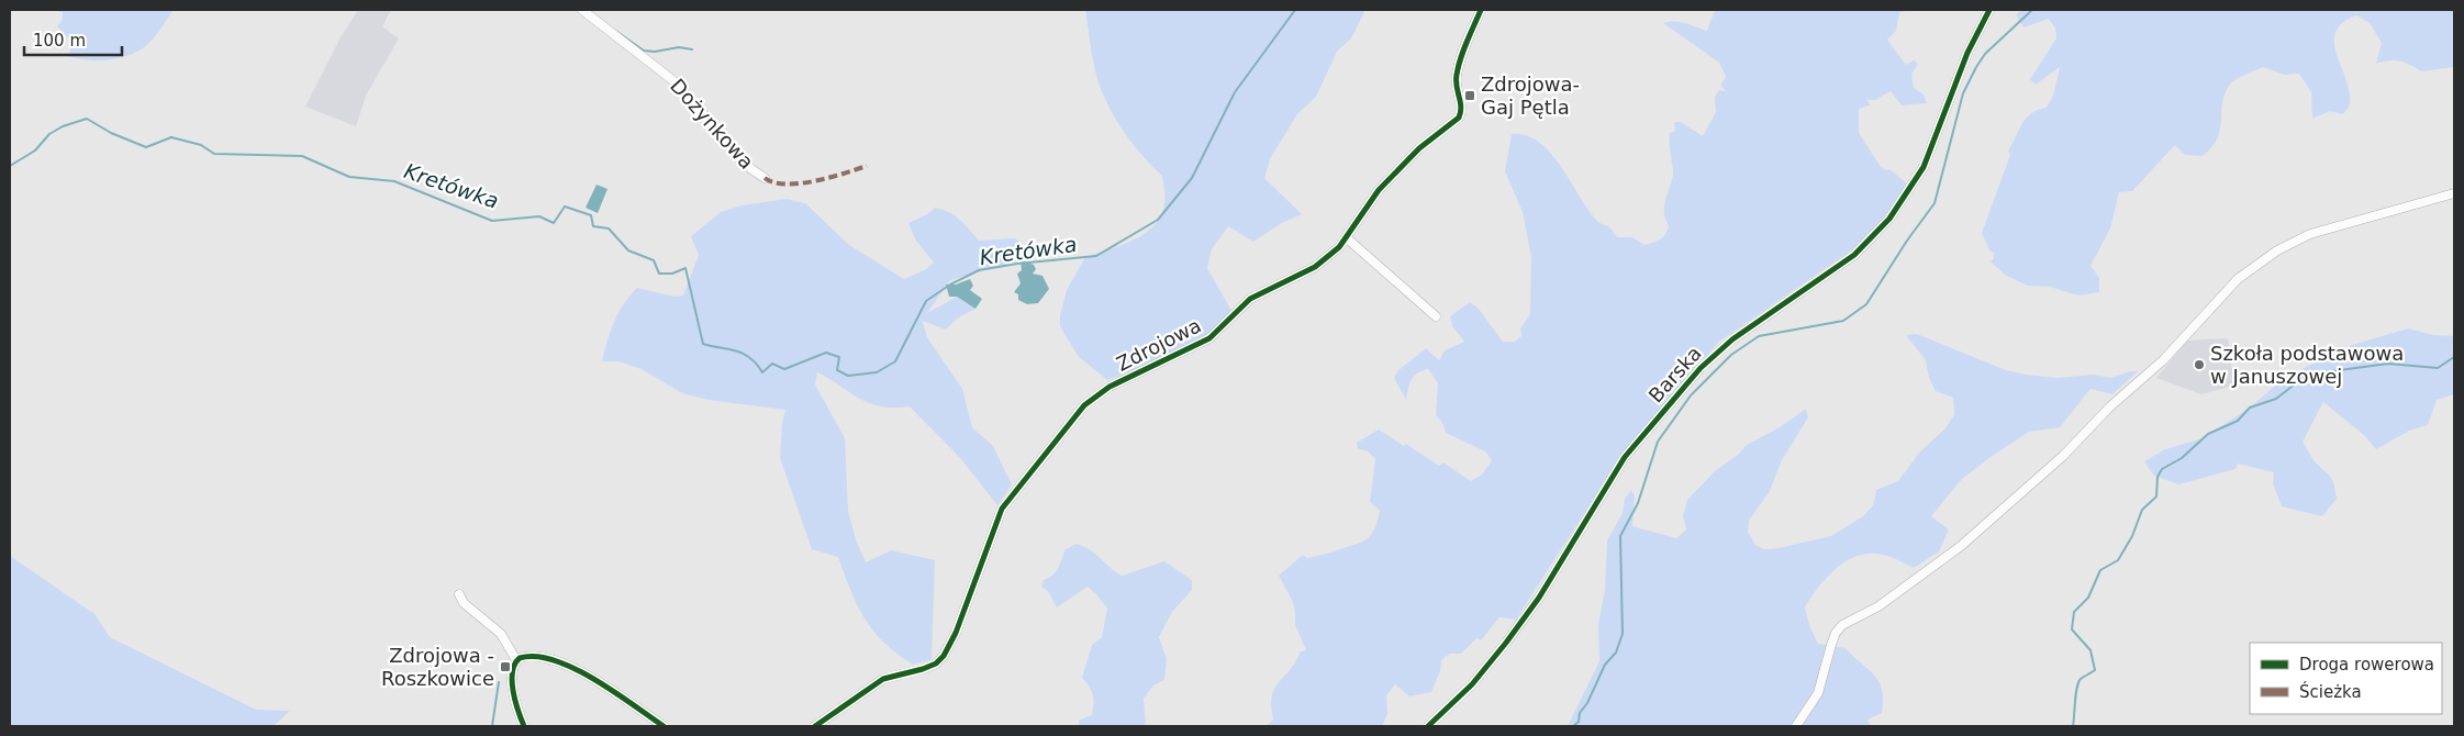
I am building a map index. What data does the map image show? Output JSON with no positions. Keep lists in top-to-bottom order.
{
  "streets": {
    "street": ["Dożynkowa", "Zdrojowa", "Barska"]
  },
  "water": ["Kretówka"],
  "places": {
    "transit": ["Zdrojowa- Gaj Pętla", "Zdrojowa - Roszkowice"],
    "other": ["Szkoła podstawowa w Januszowej"]
  },
  "legend": ["Droga rowerowa", "Ścieżka"],
  "scale_bar": "100 m"
}
